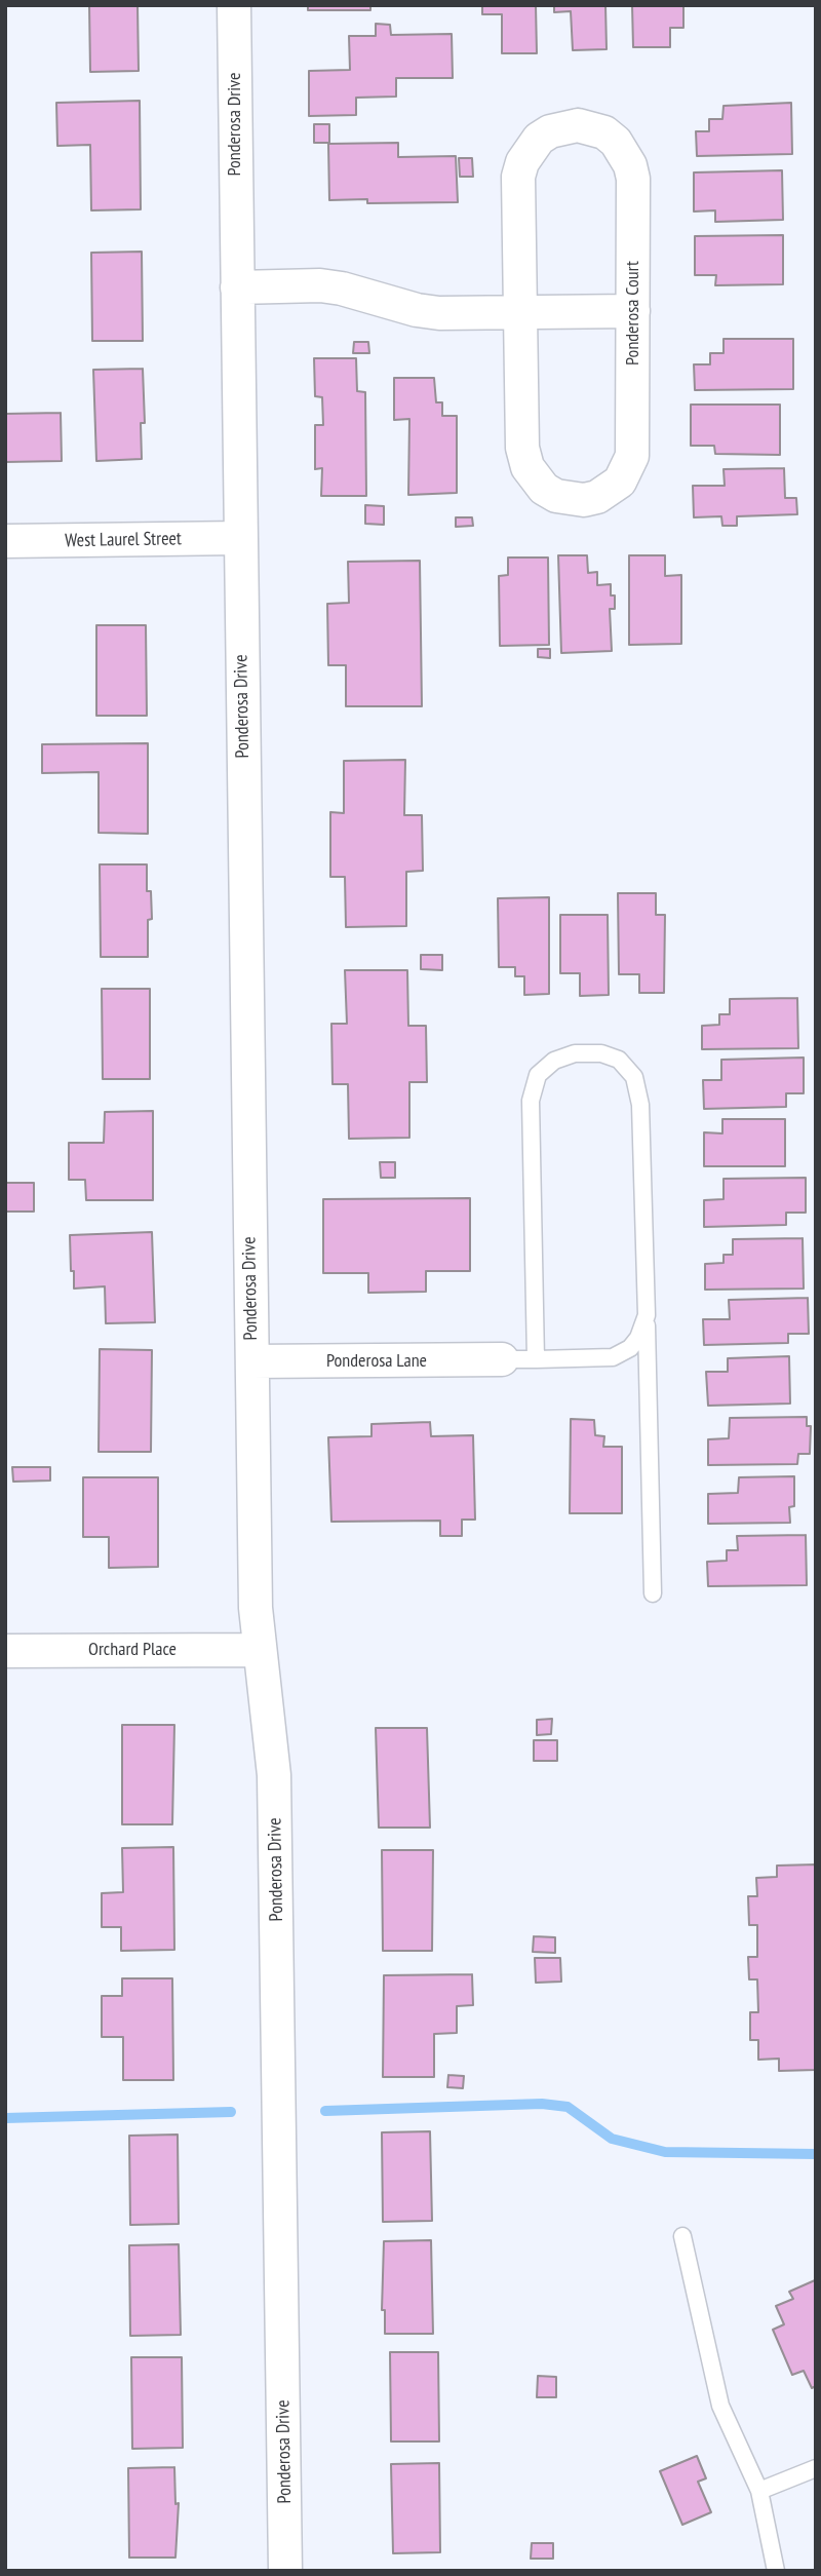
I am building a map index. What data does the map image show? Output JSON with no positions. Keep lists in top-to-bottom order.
{
  "streets": {
    "street": [
      "Ponderosa Drive",
      "Ponderosa Court",
      "West Laurel Street",
      "Ponderosa Lane",
      "Orchard Place"
    ]
  },
  "crossings": [
    ["Ponderosa Drive", "West Laurel Street"],
    ["Ponderosa Drive", "Ponderosa Lane"],
    ["Ponderosa Drive", "Orchard Place"]
  ]
}
